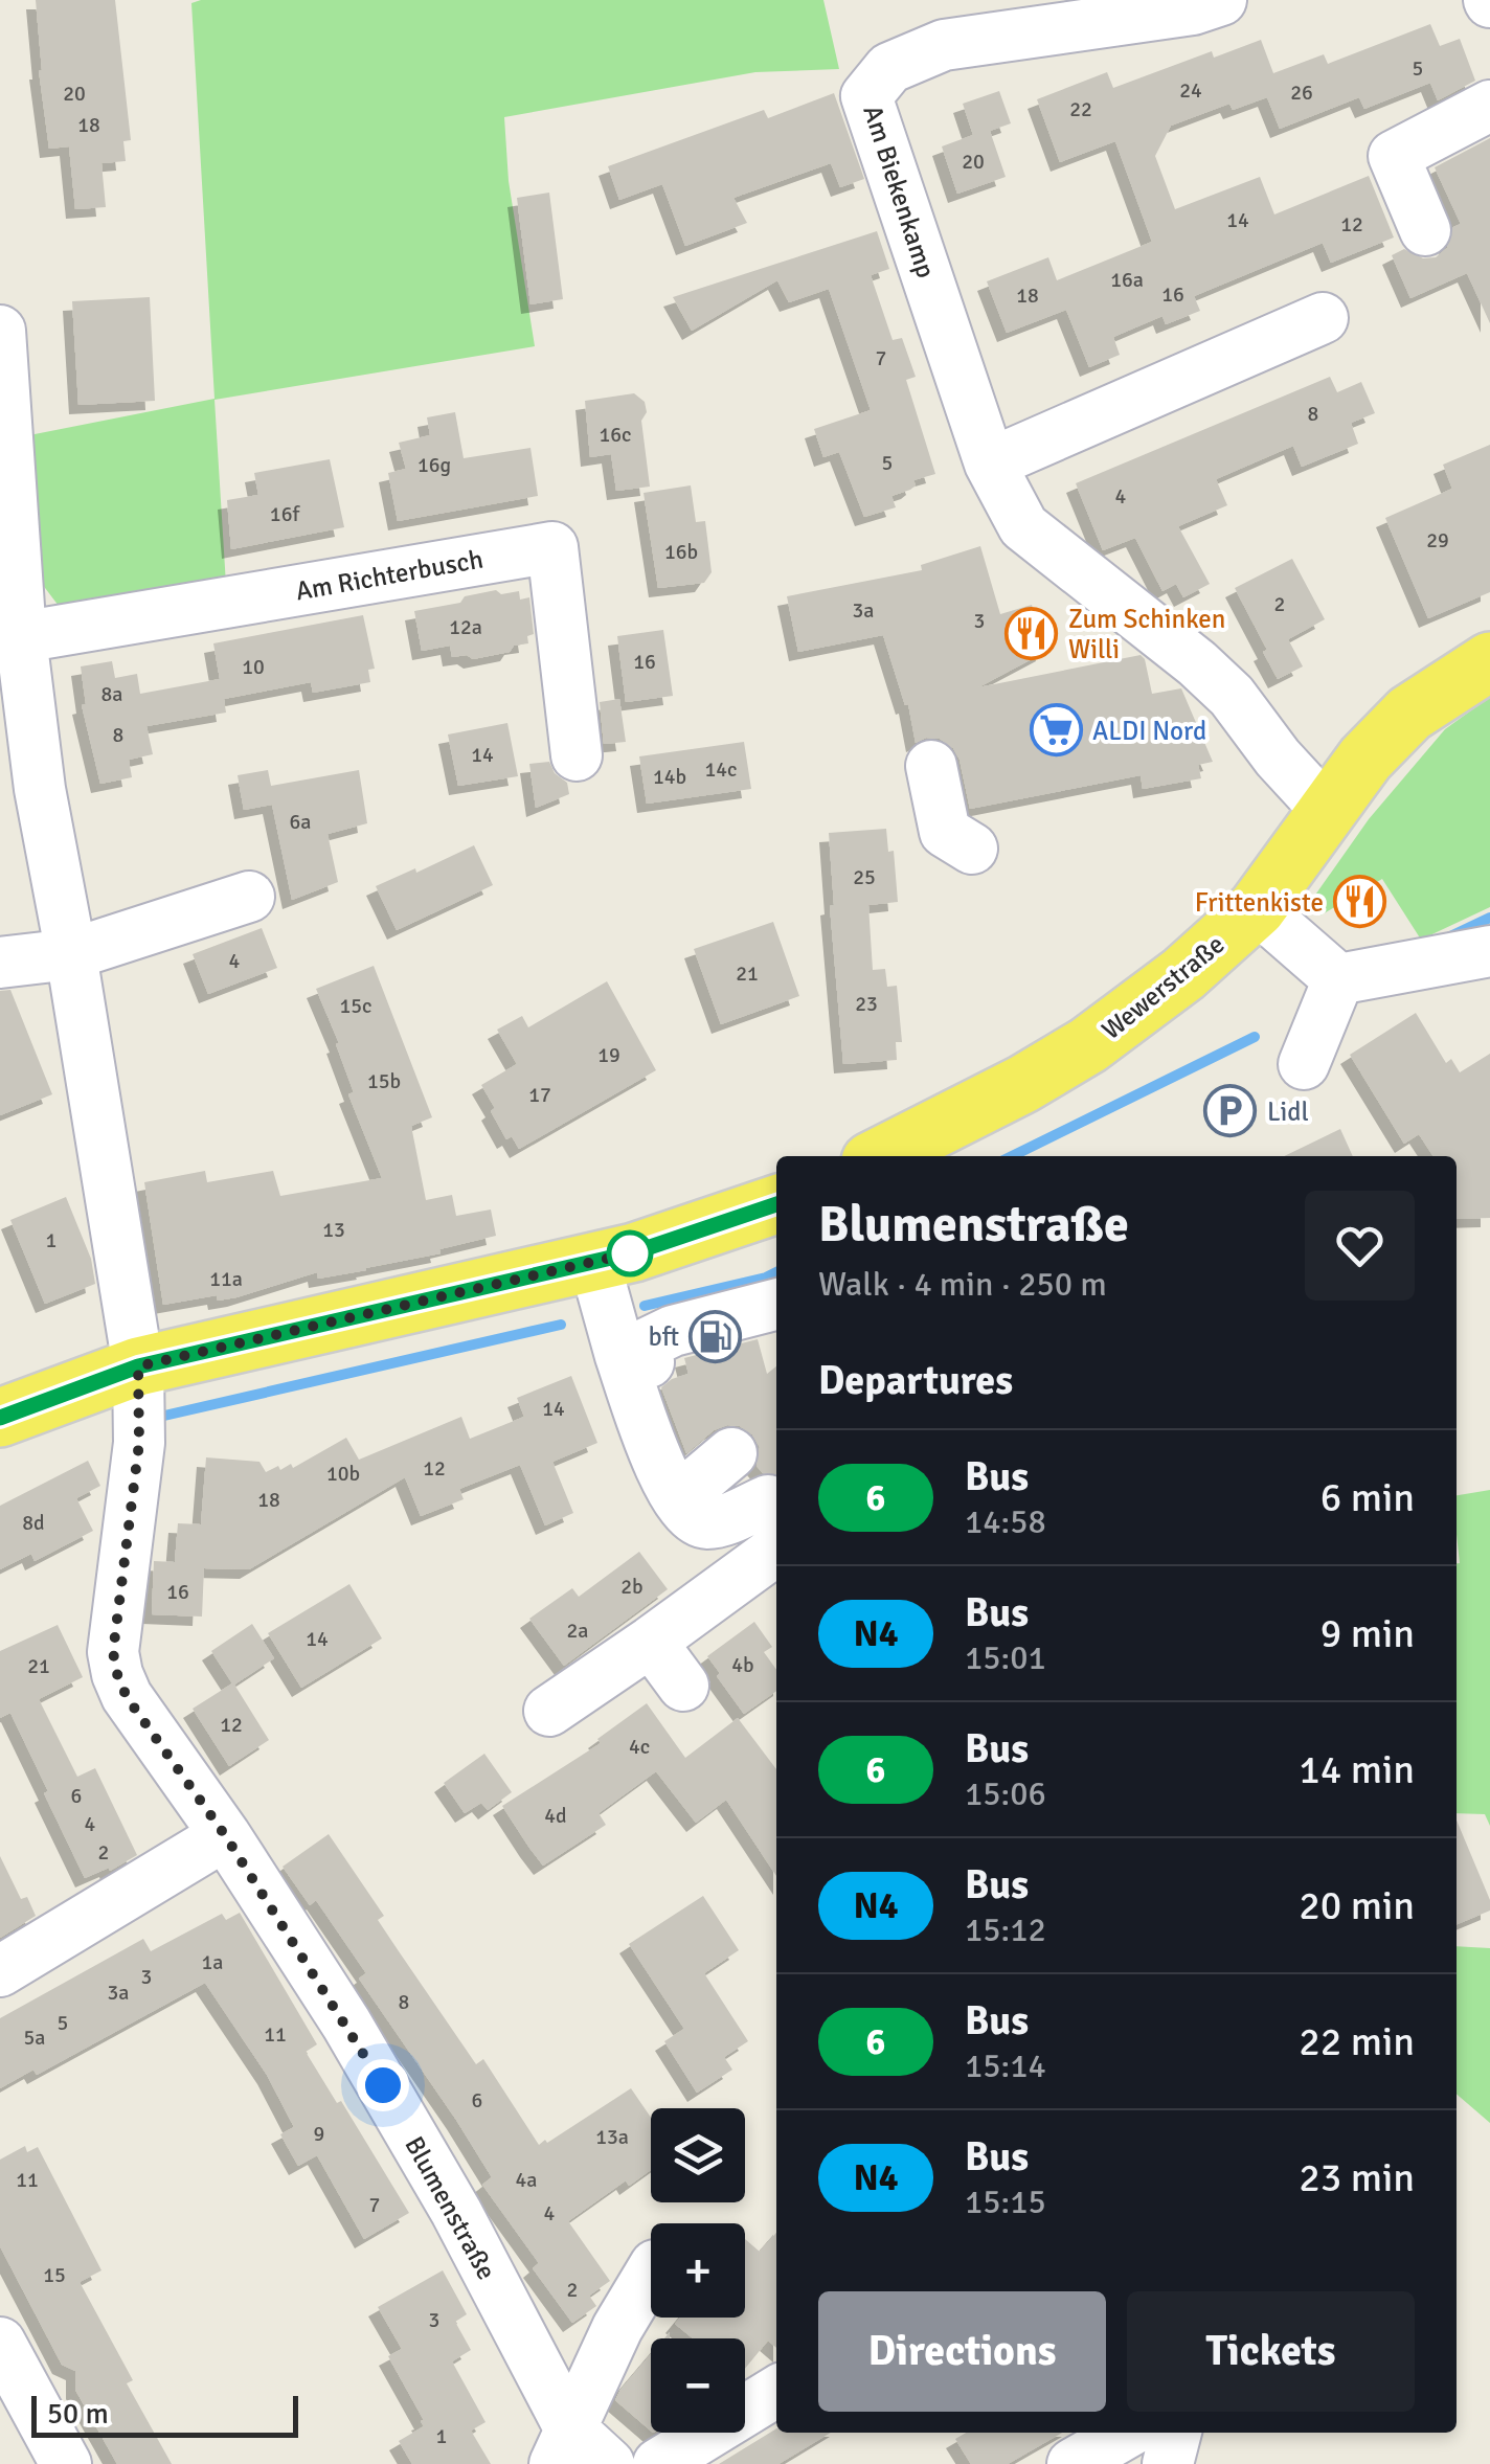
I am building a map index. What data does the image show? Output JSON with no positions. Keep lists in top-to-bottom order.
{
  "streets": {
    "main road": ["Wewerstraße"],
    "street": ["Am Biekenkamp", "Am Richterbusch", "Blumenstraße"]
  },
  "crossings": [
    ["Am Biekenkamp", "Wewerstraße"]
  ],
  "places": {
    "restaurant": ["Zum Schinken Willi", "Frittenkiste"],
    "supermarket": ["ALDI Nord"],
    "parking": ["Lidl"],
    "fuel station": ["bft"]
  },
  "lines": ["bus line 6"],
  "house_numbers": [
    "5",
    "24",
    "26",
    "20",
    "22",
    "18",
    "20",
    "14",
    "12",
    "16a",
    "16",
    "18",
    "7",
    "8",
    "16c",
    "5",
    "16g",
    "4",
    "16f",
    "29",
    "16b",
    "2",
    "3a",
    "3",
    "12a",
    "16",
    "10",
    "8a",
    "8",
    "14",
    "14c",
    "14b",
    "6a",
    "25",
    "4",
    "21",
    "23",
    "15c",
    "19",
    "15b",
    "17",
    "13",
    "1",
    "11a",
    "14",
    "12",
    "10b",
    "18",
    "8d",
    "2b",
    "16",
    "2a",
    "14",
    "4b",
    "21",
    "12",
    "4c",
    "6",
    "4d",
    "4",
    "2",
    "1a",
    "3",
    "3a",
    "8",
    "5",
    "11",
    "5a",
    "6",
    "9",
    "13a",
    "11",
    "4a",
    "7",
    "4",
    "15",
    "2",
    "3",
    "1"
  ],
  "scale_bar": "50 m",
  "page": {
    "heading": [
      ["Blumenstraße", "Walk · 4 min · 250 m"],
      "Departures"
    ],
    "list": [
      {
        "mark": "6",
        "name": "Bus",
        "note": "14:58",
        "value": "6 min"
      },
      {
        "mark": "N4",
        "name": "Bus",
        "note": "15:01",
        "value": "9 min"
      },
      {
        "mark": "6",
        "name": "Bus",
        "note": "15:06",
        "value": "14 min"
      },
      {
        "mark": "N4",
        "name": "Bus",
        "note": "15:12",
        "value": "20 min"
      },
      {
        "mark": "6",
        "name": "Bus",
        "note": "15:14",
        "value": "22 min"
      },
      {
        "mark": "N4",
        "name": "Bus",
        "note": "15:15",
        "value": "23 min"
      }
    ],
    "map_buttons": ["+", "−"],
    "buttons": ["Directions", "Tickets"],
    "scale": "50 m"
  }
}
